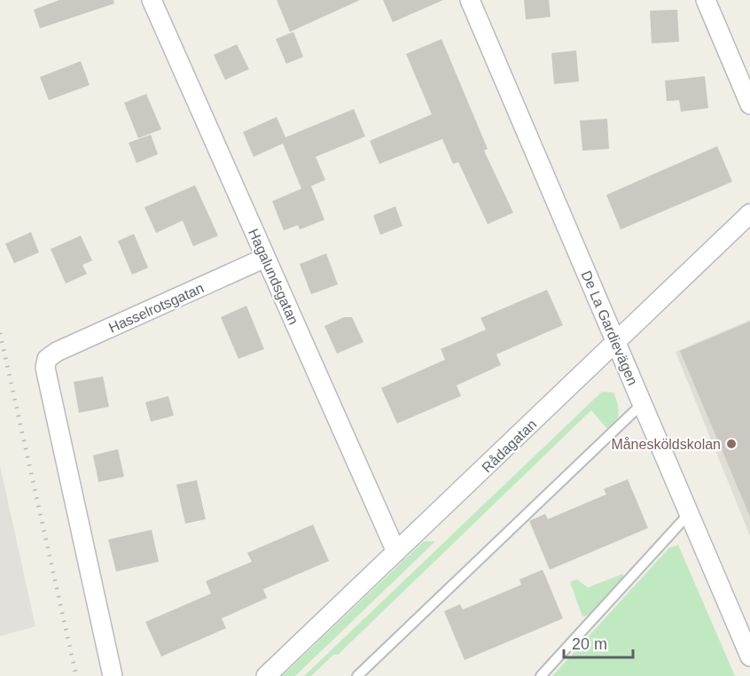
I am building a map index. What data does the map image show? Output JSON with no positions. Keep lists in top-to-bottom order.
{
  "streets": {
    "street": [
      "Hagalundsgatan",
      "Hasselrotsgatan",
      "De La Gardievägen",
      "Rådagatan"
    ]
  },
  "crossings": [
    ["Hagalundsgatan", "Hasselrotsgatan"],
    ["Hagalundsgatan", "Rådagatan"],
    ["De La Gardievägen", "Rådagatan"]
  ],
  "places": ["Månesköldskolan"],
  "scale_bar": "20 m"
}
